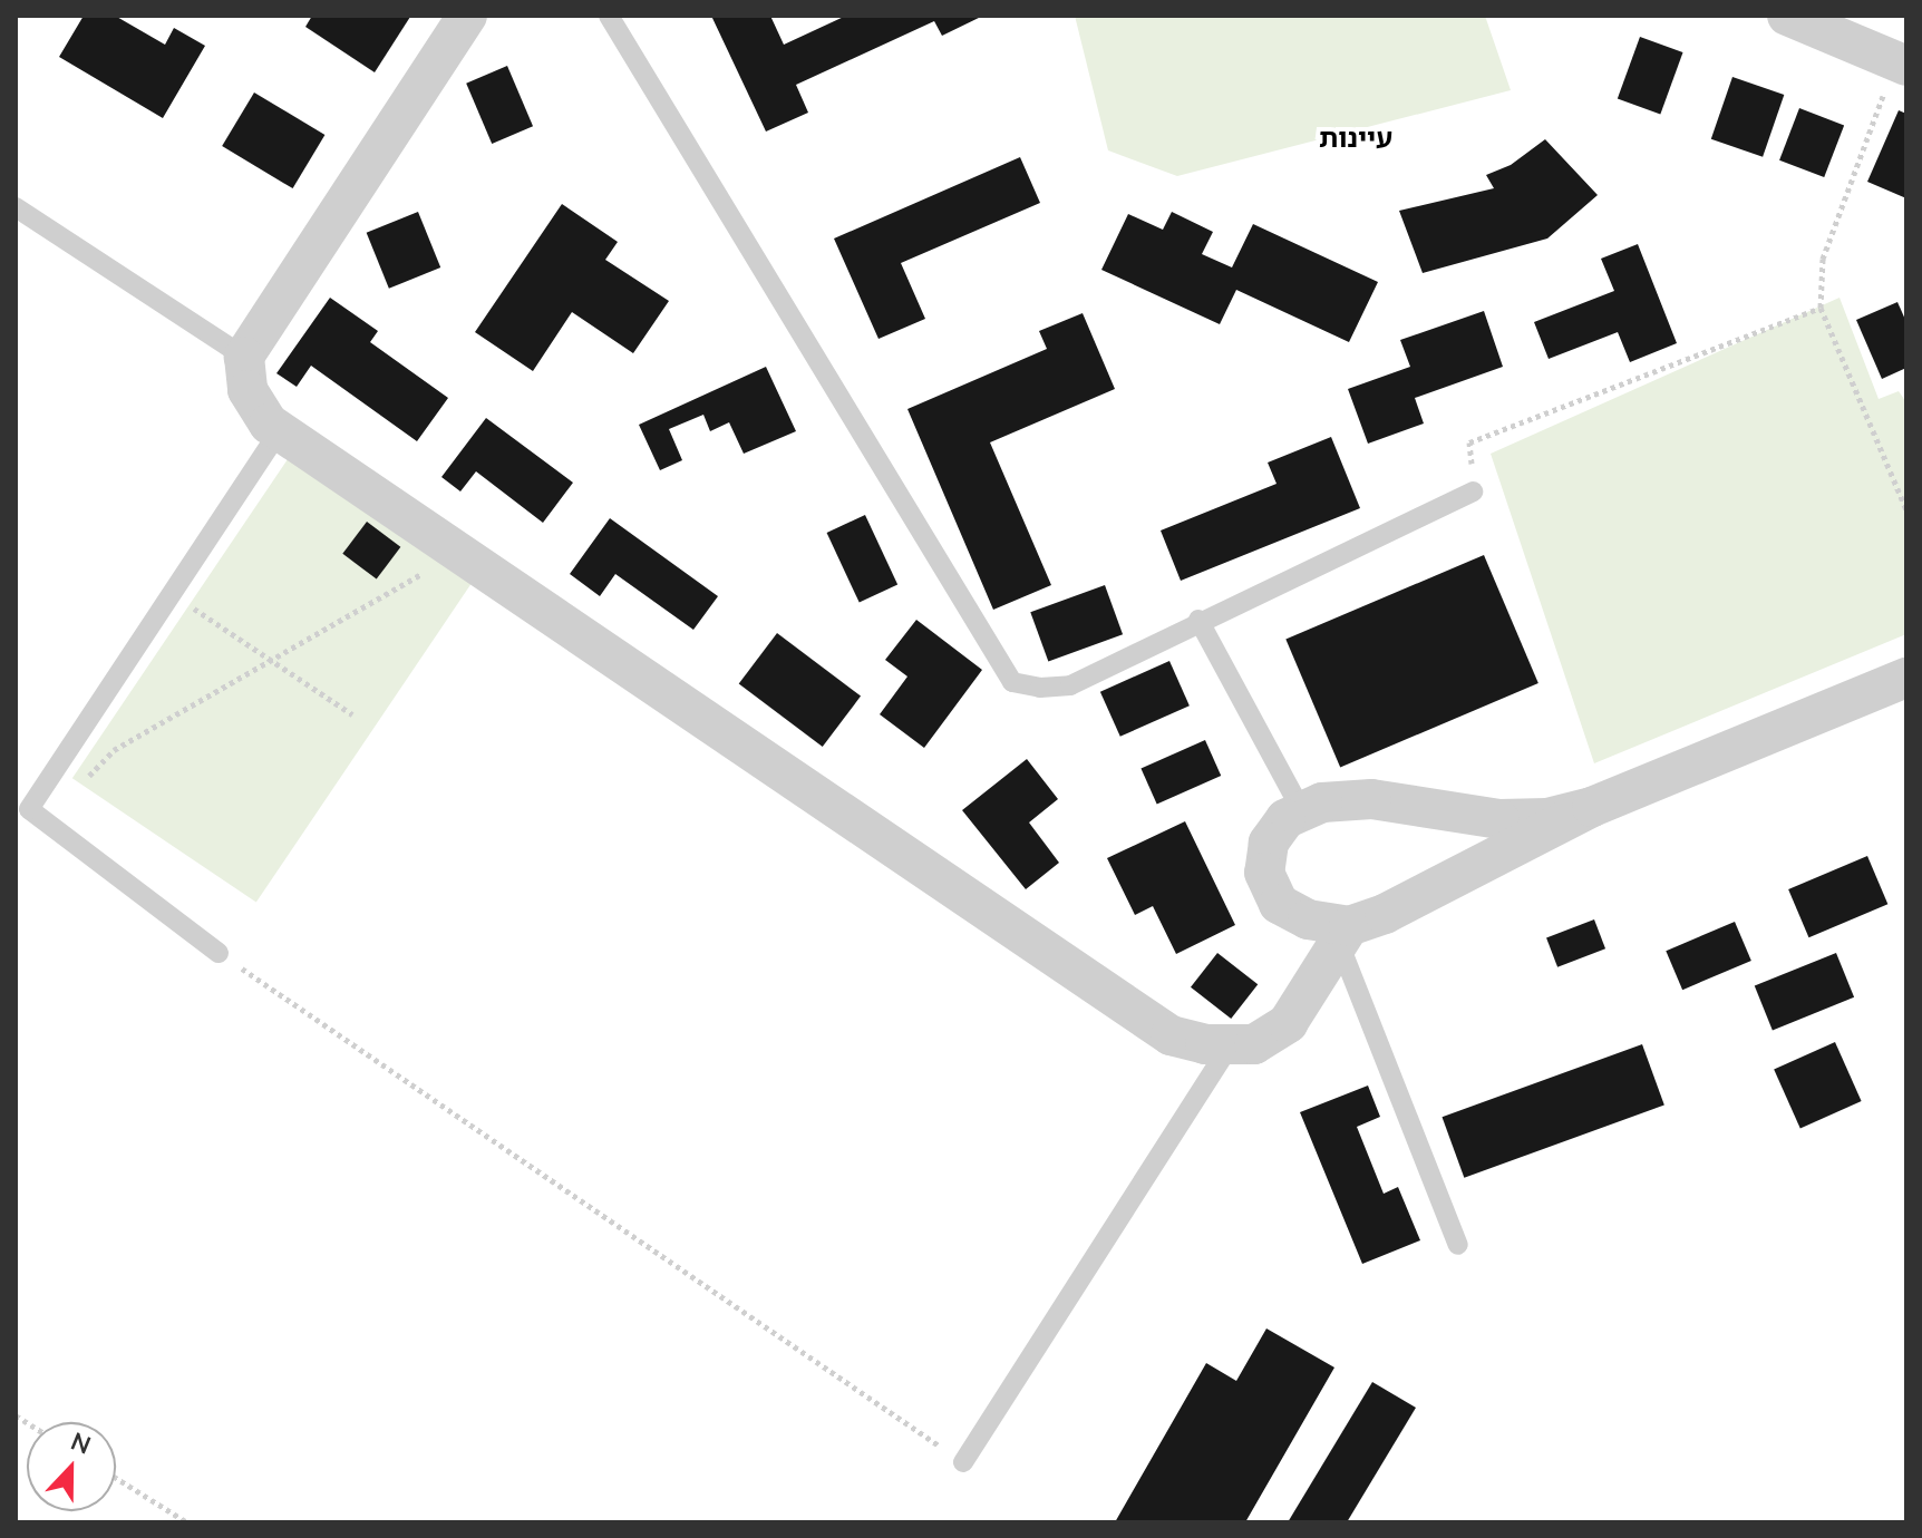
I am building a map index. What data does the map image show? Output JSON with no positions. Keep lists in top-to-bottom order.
{
  "districts": ["עיינות"],
  "north": "top"
}
